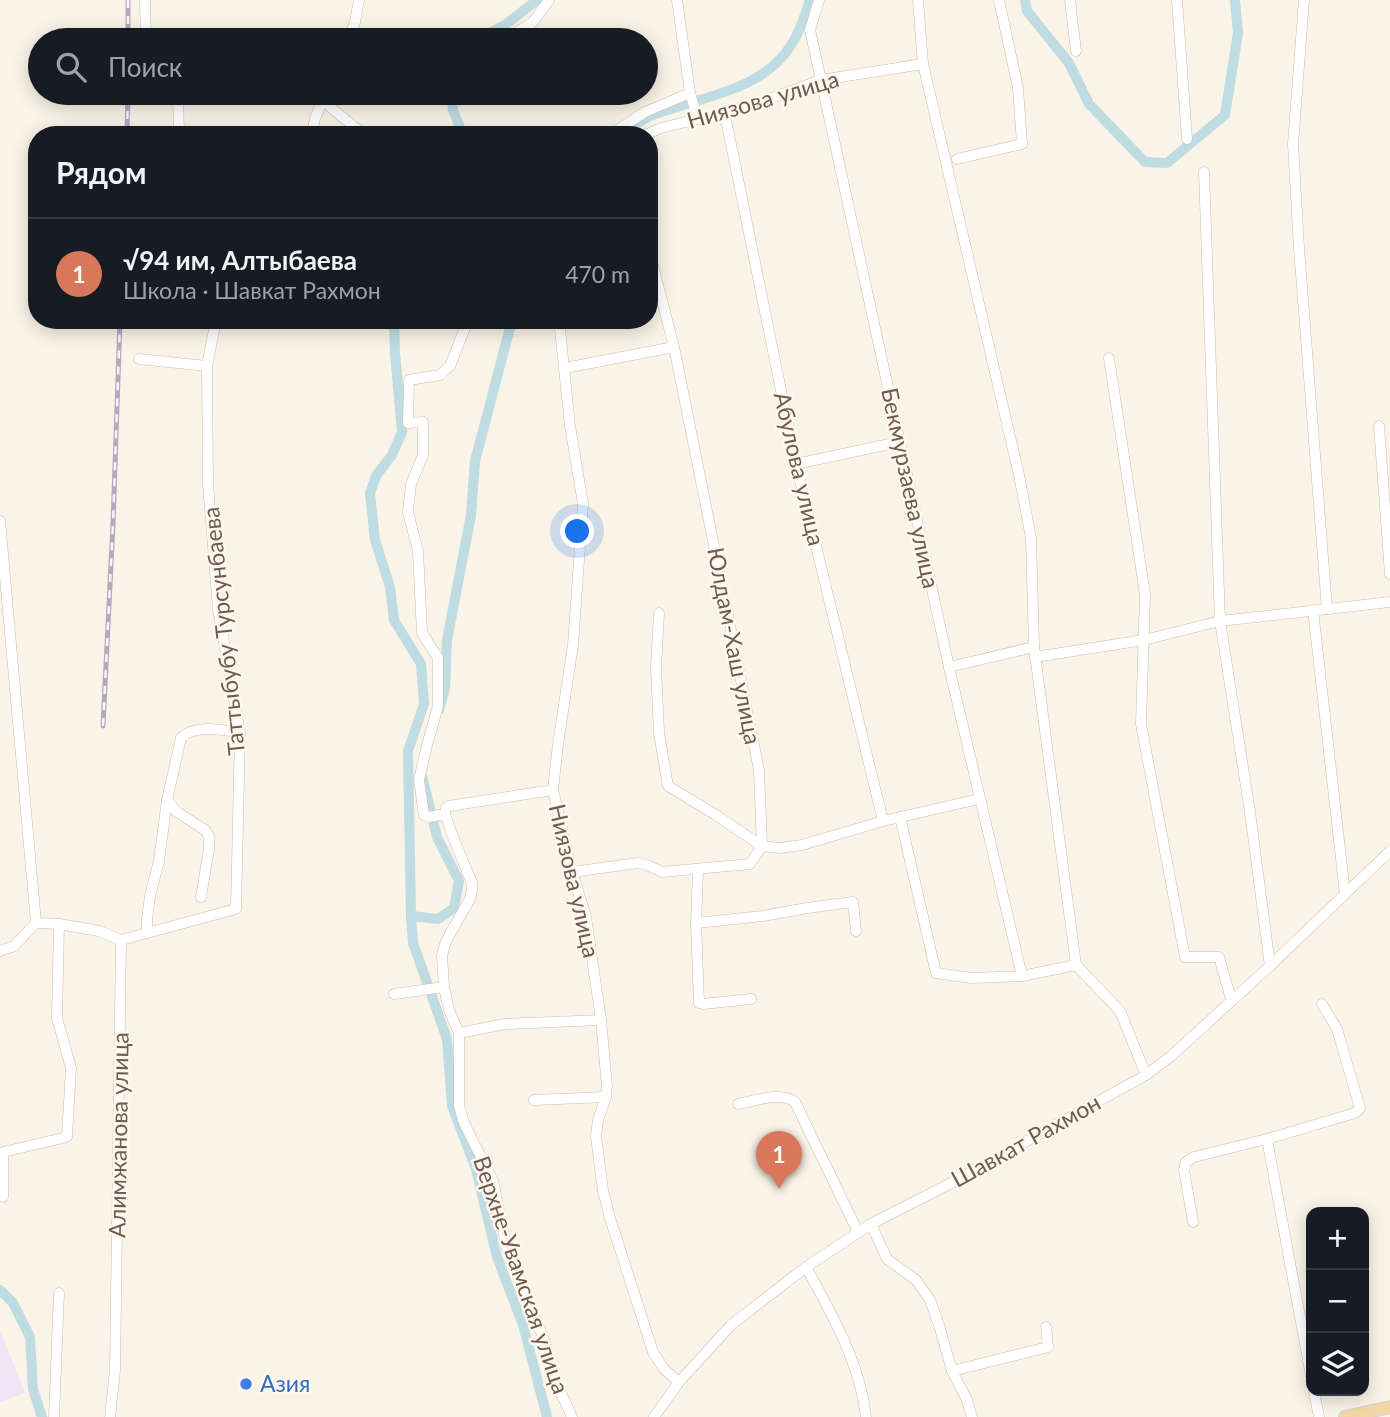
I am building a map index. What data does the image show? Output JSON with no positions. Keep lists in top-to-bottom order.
{
  "streets": {
    "street": [
      "Ниязова улица",
      "Абулова улица",
      "Бекмурзаева улица",
      "Таттыбубу Турсунбаева",
      "Юлдам-Хаш улица",
      "Алимжанова улица",
      "Шавкат Рахмон",
      "Верхне-Увамская улица"
    ]
  },
  "crossings": [
    ["Ниязова улица", "Абулова улица"],
    ["Ниязова улица", "Бекмурзаева улица"],
    ["Ниязова улица", "Шавкат Рахмон"],
    ["Таттыбубу Турсунбаева", "Алимжанова улица"]
  ],
  "places": ["Азия"],
  "page": {
    "search": "Поиск",
    "heading": "Рядом",
    "list": [
      {
        "mark": "1",
        "name": "√94 им, Алтыбаева",
        "note": "Школа · Шавкат Рахмон",
        "value": "470 m"
      }
    ],
    "pins": "1",
    "map_buttons": ["+", "−"]
  }
}
